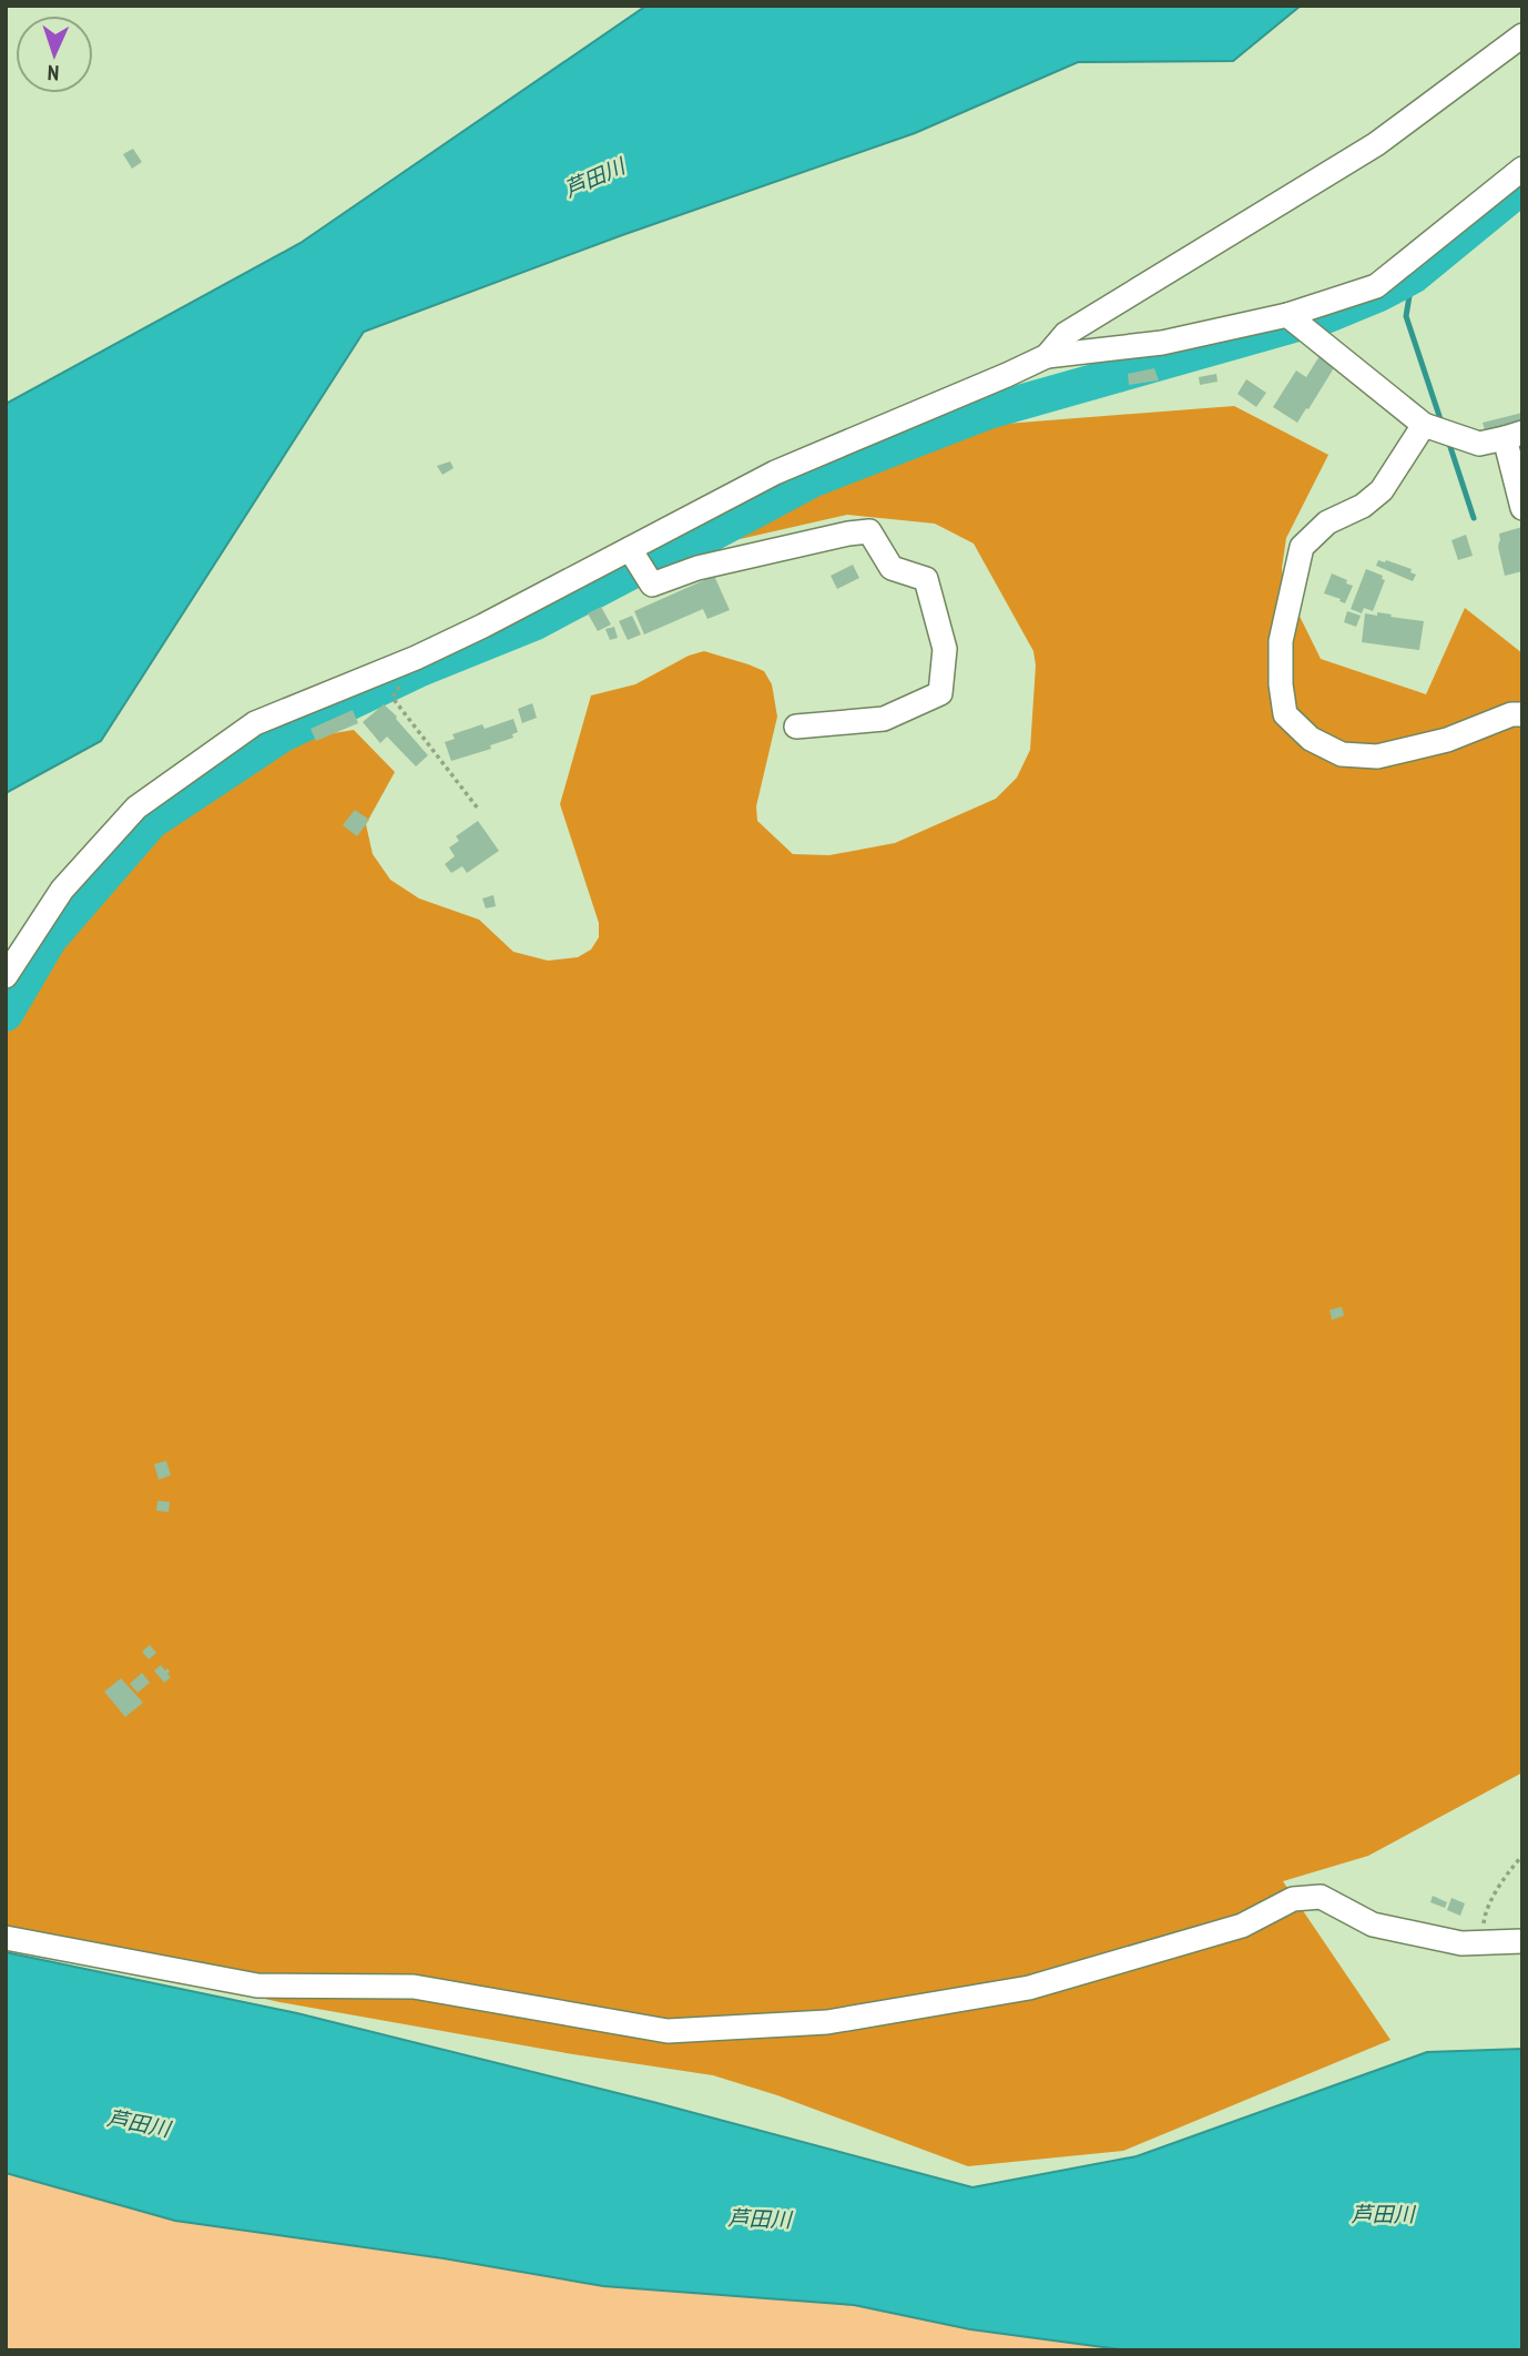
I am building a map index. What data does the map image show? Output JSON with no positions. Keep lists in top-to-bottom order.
{
  "water": ["芦田川"],
  "north": "bottom"
}
